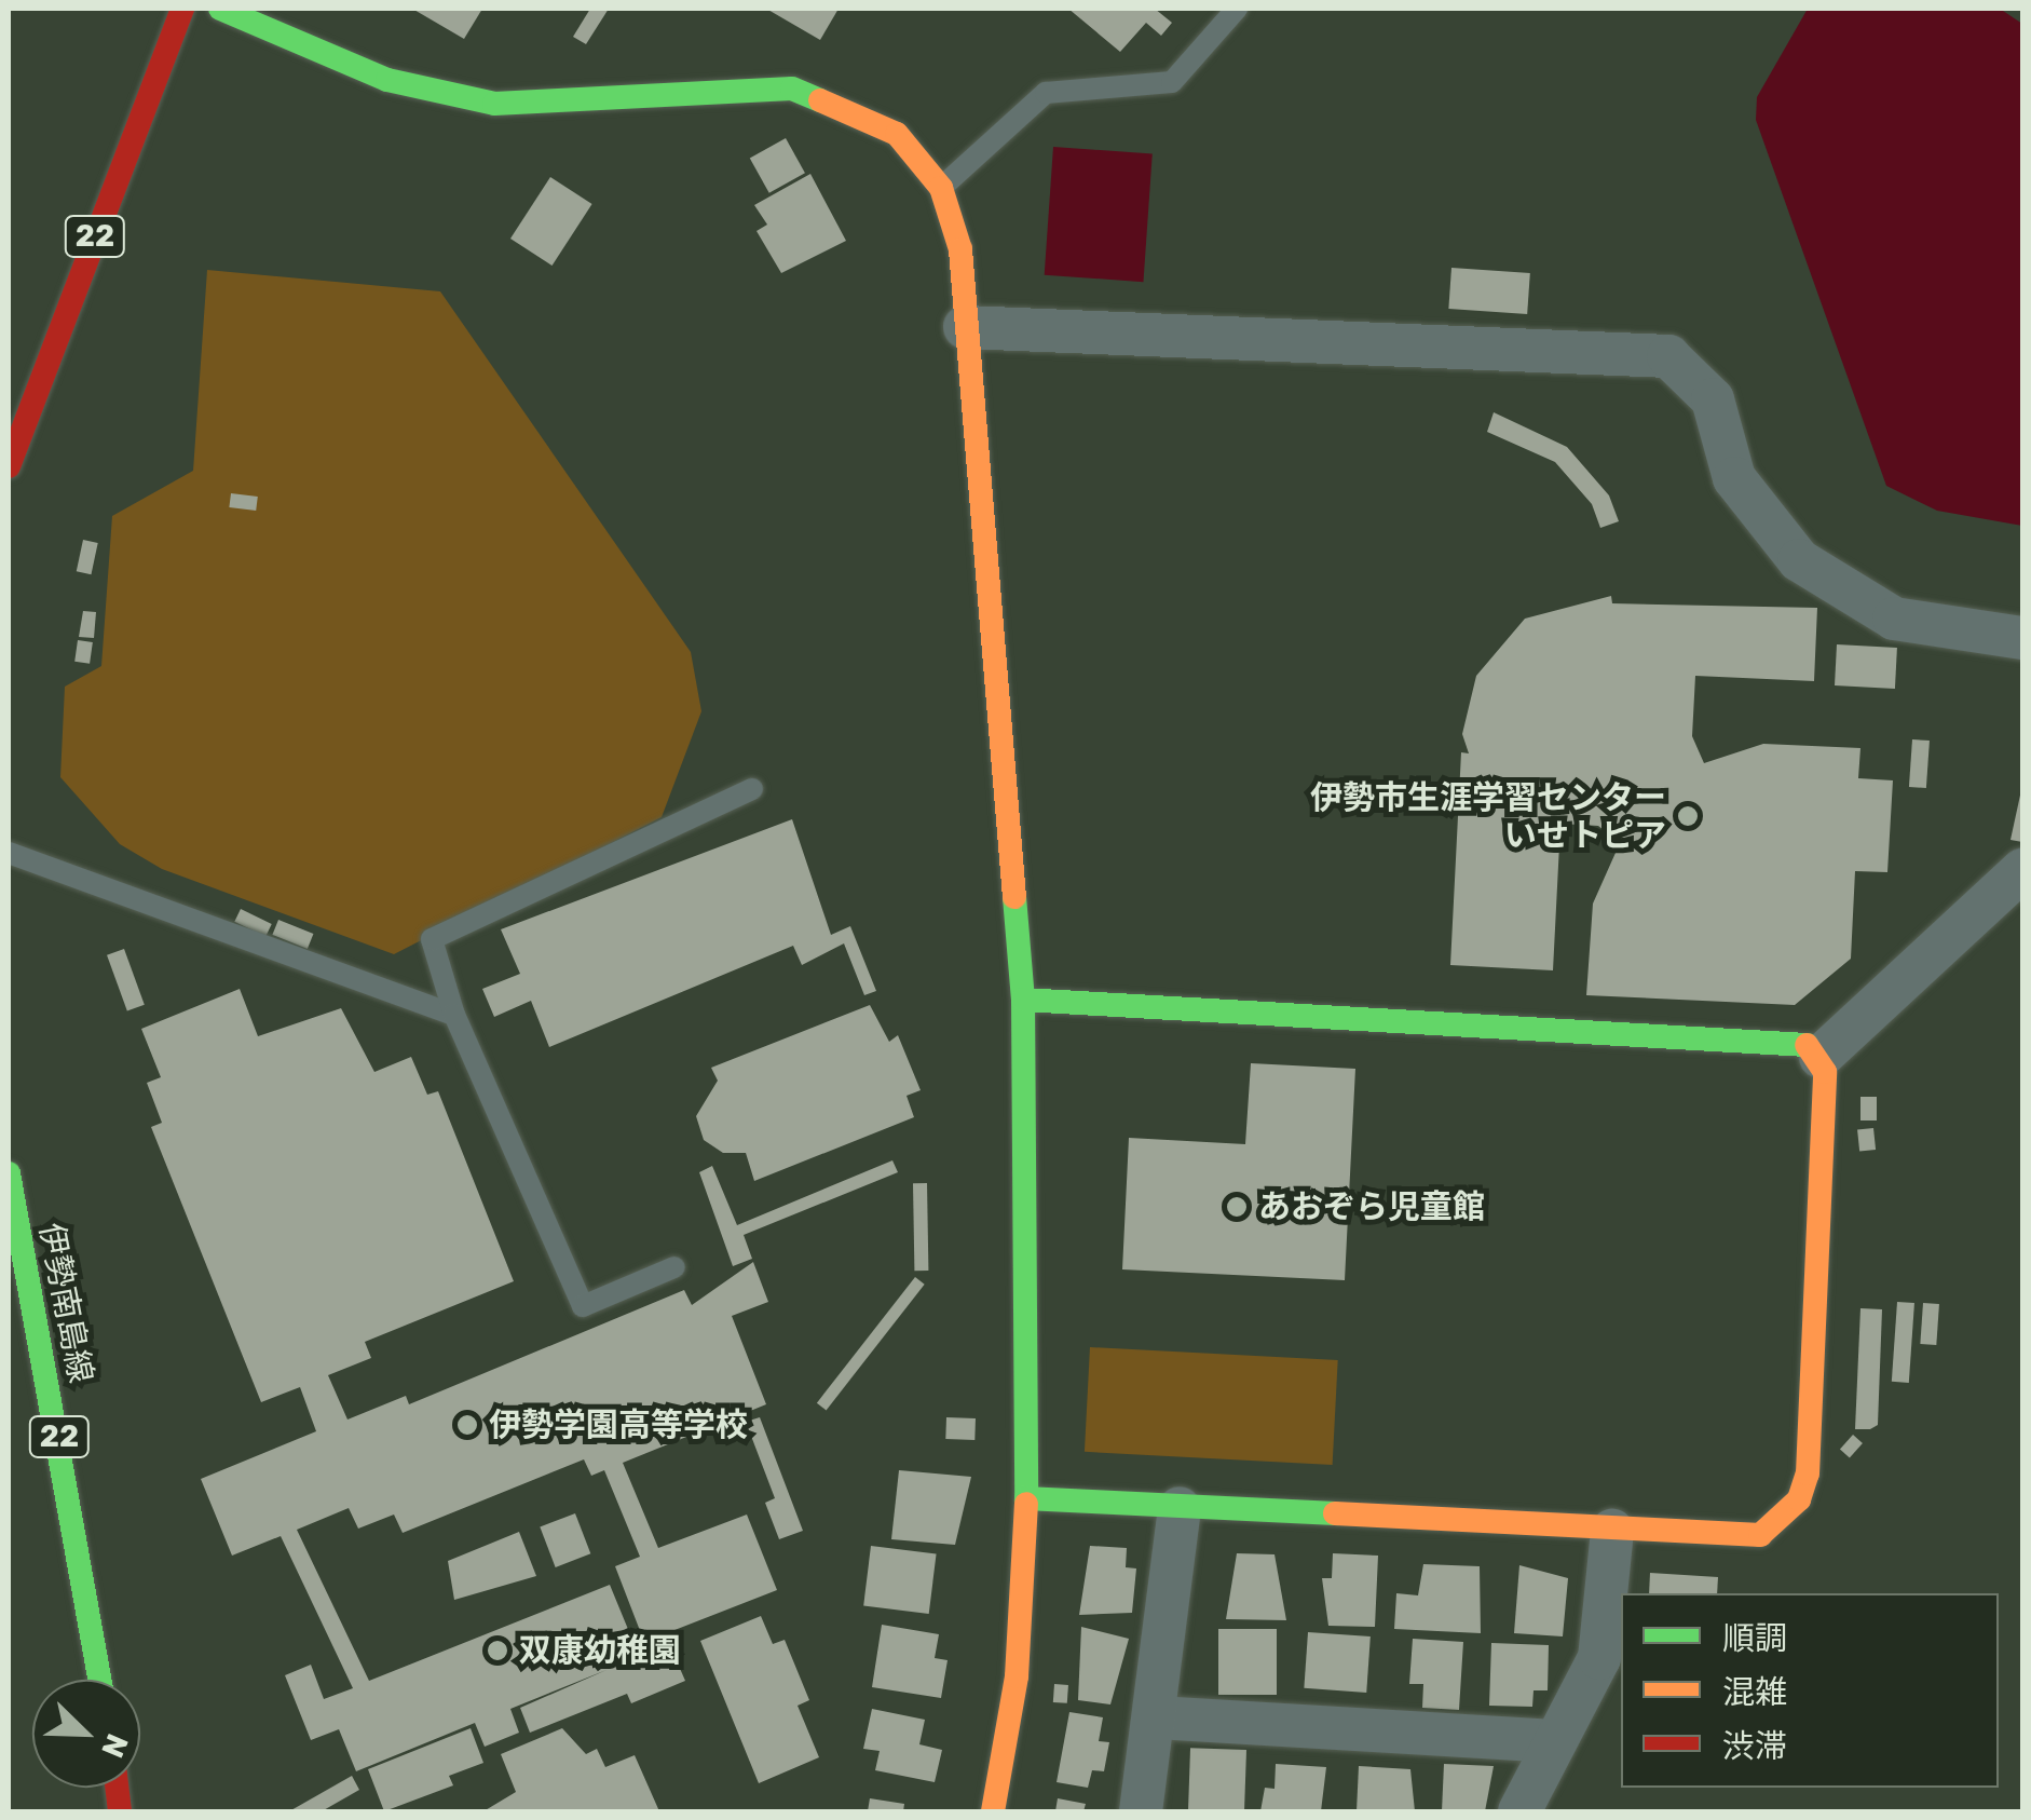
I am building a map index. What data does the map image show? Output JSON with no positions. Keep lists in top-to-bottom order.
{
  "streets": {
    "street": ["22", "伊勢南島線"]
  },
  "places": [
    "伊勢市生涯学習センター いせトピア",
    "あおぞら児童館",
    "伊勢学園高等学校",
    "双康幼稚園"
  ],
  "legend": ["順調", "混雑", "渋滞"],
  "north": "bottom right"
}
